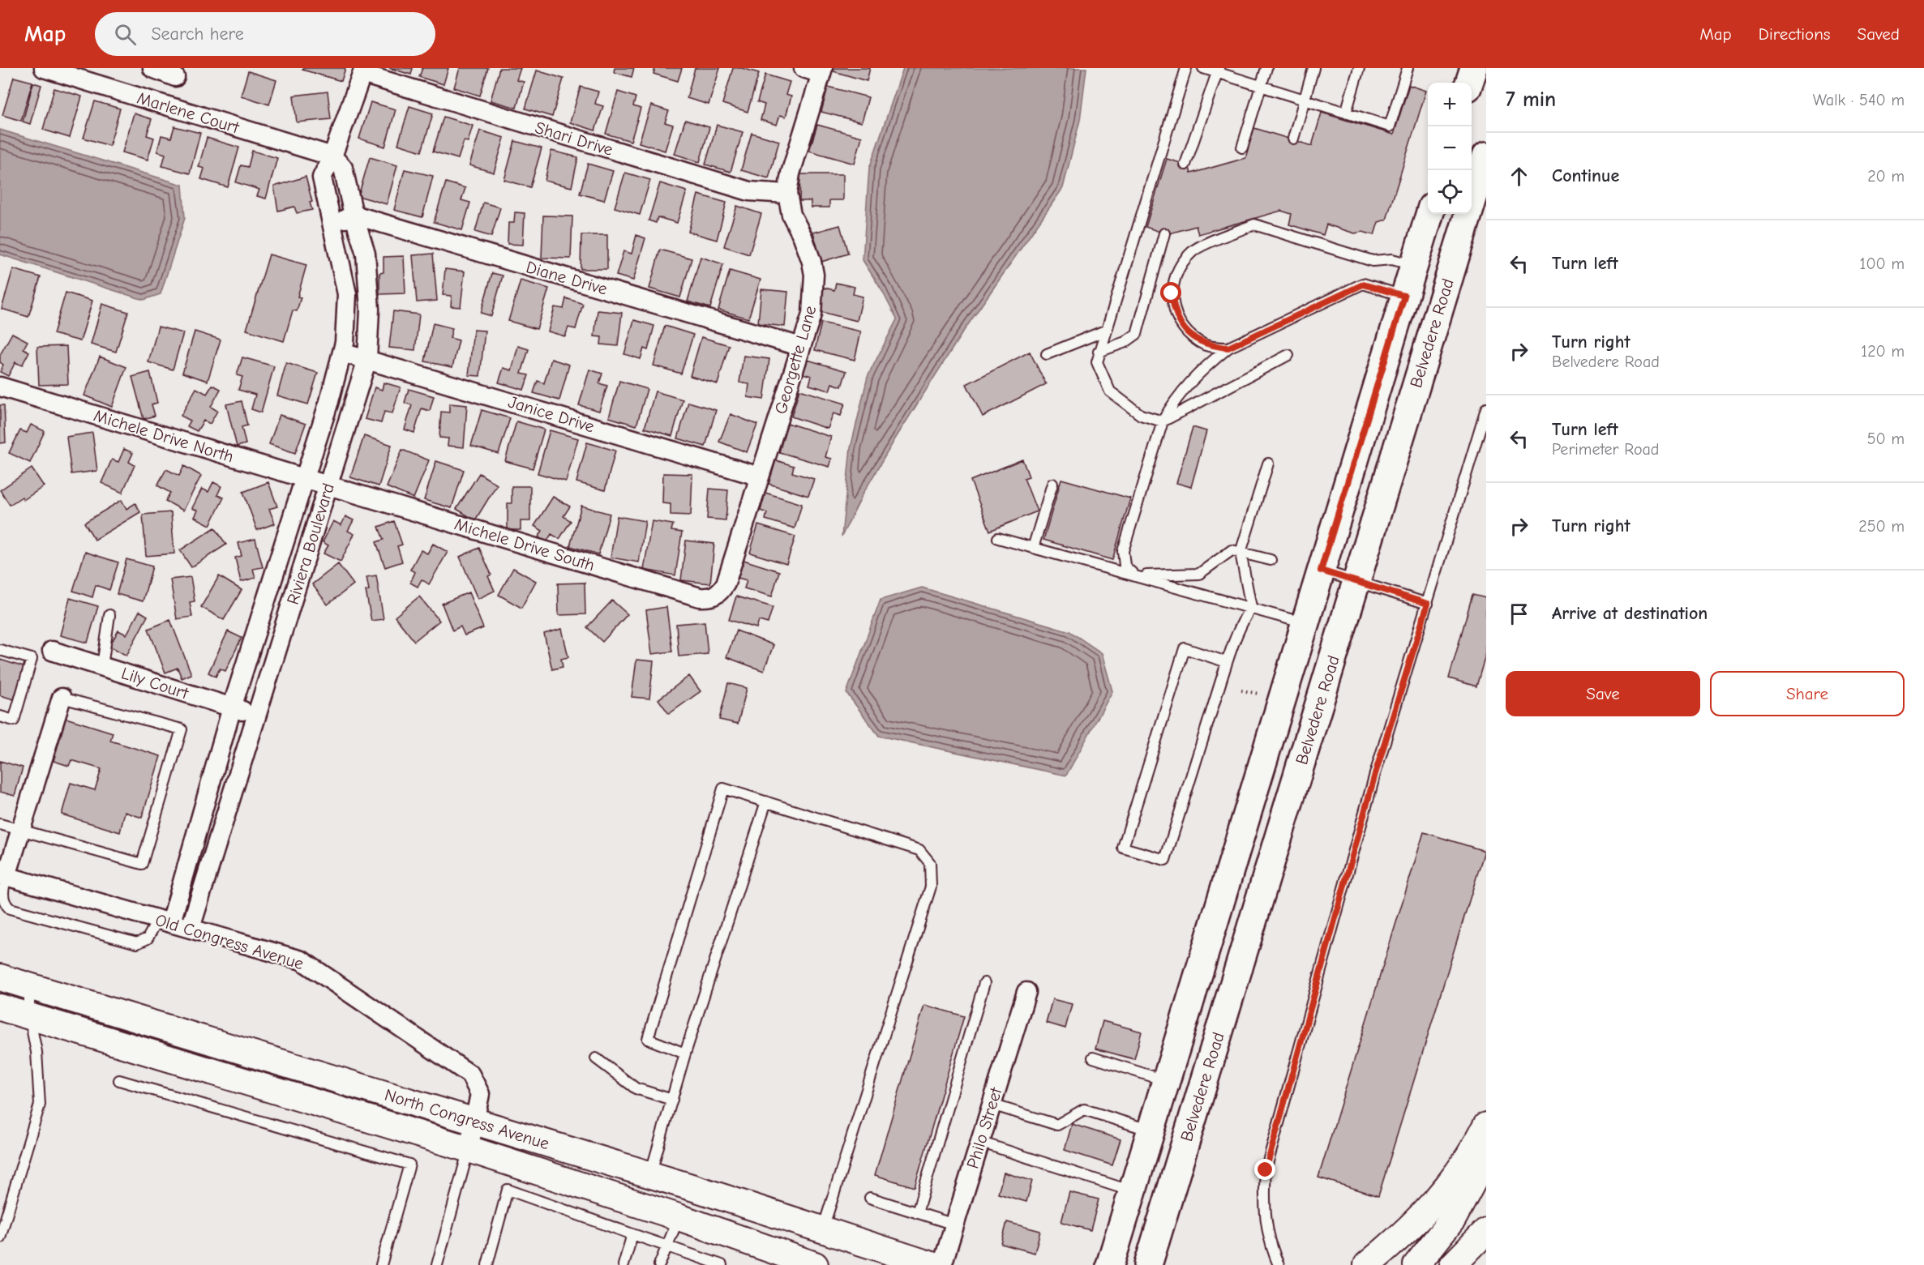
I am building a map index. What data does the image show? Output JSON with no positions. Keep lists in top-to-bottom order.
{
  "streets": {
    "main road": ["Belvedere Road"],
    "street": [
      "Marlene Court",
      "Shari Drive",
      "Diane Drive",
      "Georgette Lane",
      "Janice Drive",
      "Michele Drive North",
      "Riviera Boulevard",
      "Michele Drive South",
      "Lily Court",
      "Old Congress Avenue",
      "North Congress Avenue",
      "Philo Street"
    ]
  },
  "crossings": [
    ["Marlene Court", "Riviera Boulevard"],
    ["Shari Drive", "Georgette Lane"],
    ["Shari Drive", "Riviera Boulevard"],
    ["Diane Drive", "Georgette Lane"],
    ["Diane Drive", "Riviera Boulevard"],
    ["Georgette Lane", "Janice Drive"],
    ["Georgette Lane", "Michele Drive South"],
    ["Janice Drive", "Riviera Boulevard"],
    ["Michele Drive North", "Riviera Boulevard"],
    ["Michele Drive North", "Michele Drive South"],
    ["Riviera Boulevard", "Michele Drive South"],
    ["Riviera Boulevard", "Lily Court"],
    ["Riviera Boulevard", "Old Congress Avenue"],
    ["Old Congress Avenue", "North Congress Avenue"]
  ],
  "page": {
    "header": "Map",
    "search": "Search here",
    "nav": ["Map", "Directions", "Saved"],
    "heading": ["7 min", "Walk · 540 m"],
    "map_buttons": ["+", "−"],
    "list": [
      ["Continue", "20 m"],
      ["Turn left", "100 m"],
      ["Turn right", "Belvedere Road", "120 m"],
      ["Turn left", "Perimeter Road", "50 m"],
      ["Turn right", "250 m"],
      "Arrive at destination"
    ],
    "buttons": ["Save", "Share"]
  }
}
